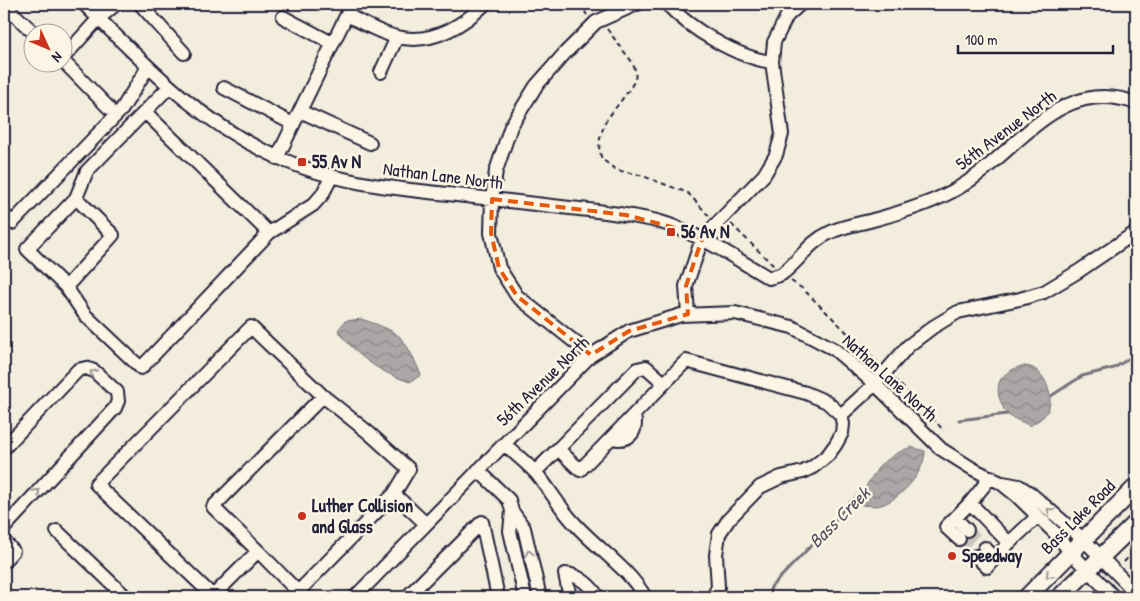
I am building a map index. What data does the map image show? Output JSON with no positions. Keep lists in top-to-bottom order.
{
  "streets": {
    "main road": ["Bass Lake Road"],
    "street": ["56th Avenue North", "Nathan Lane North"]
  },
  "crossings": [
    ["56th Avenue North", "Nathan Lane North"],
    ["Nathan Lane North", "Bass Lake Road"]
  ],
  "water": ["Bass Creek"],
  "places": {
    "transit": ["55 Av N", "56 Av N"],
    "other": ["Luther Collision and Glass", "Speedway"]
  },
  "scale_bar": "100 m",
  "north": "bottom right"
}
